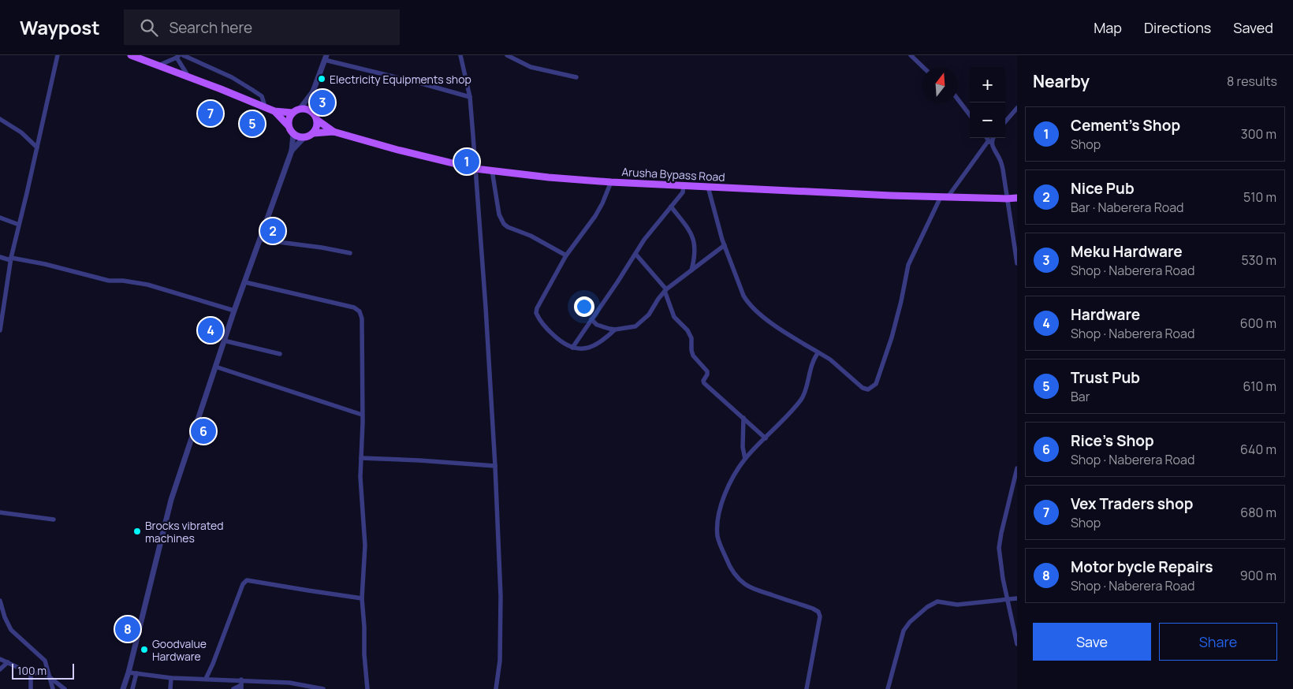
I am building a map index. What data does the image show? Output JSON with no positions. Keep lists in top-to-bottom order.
{
  "streets": {
    "main road": ["Arusha Bypass Road"]
  },
  "places": ["Electricity Equipments shop", "Brocks vibrated machines", "Goodvalue Hardware"],
  "scale_bar": "100 m",
  "north": "top",
  "page": {
    "header": "Waypost",
    "search": "Search here",
    "nav": ["Map", "Directions", "Saved"],
    "heading": ["Nearby", "8 results"],
    "map_buttons": ["+", "−"],
    "pins": [
      "3",
      "7",
      "5",
      "1",
      "2",
      "4",
      "6",
      "8"
    ],
    "list": [
      {
        "mark": "1",
        "name": "Cement's Shop",
        "note": "Shop",
        "value": "300 m"
      },
      {
        "mark": "2",
        "name": "Nice Pub",
        "note": "Bar · Naberera Road",
        "value": "510 m"
      },
      {
        "mark": "3",
        "name": "Meku Hardware",
        "note": "Shop · Naberera Road",
        "value": "530 m"
      },
      {
        "mark": "4",
        "name": "Hardware",
        "note": "Shop · Naberera Road",
        "value": "600 m"
      },
      {
        "mark": "5",
        "name": "Trust Pub",
        "note": "Bar",
        "value": "610 m"
      },
      {
        "mark": "6",
        "name": "Rice's Shop",
        "note": "Shop · Naberera Road",
        "value": "640 m"
      },
      {
        "mark": "7",
        "name": "Vex Traders shop",
        "note": "Shop",
        "value": "680 m"
      },
      {
        "mark": "8",
        "name": "Motor bycle Repairs",
        "note": "Shop · Naberera Road",
        "value": "900 m"
      }
    ],
    "buttons": ["Save", "Share"],
    "scale": "100 m"
  }
}
